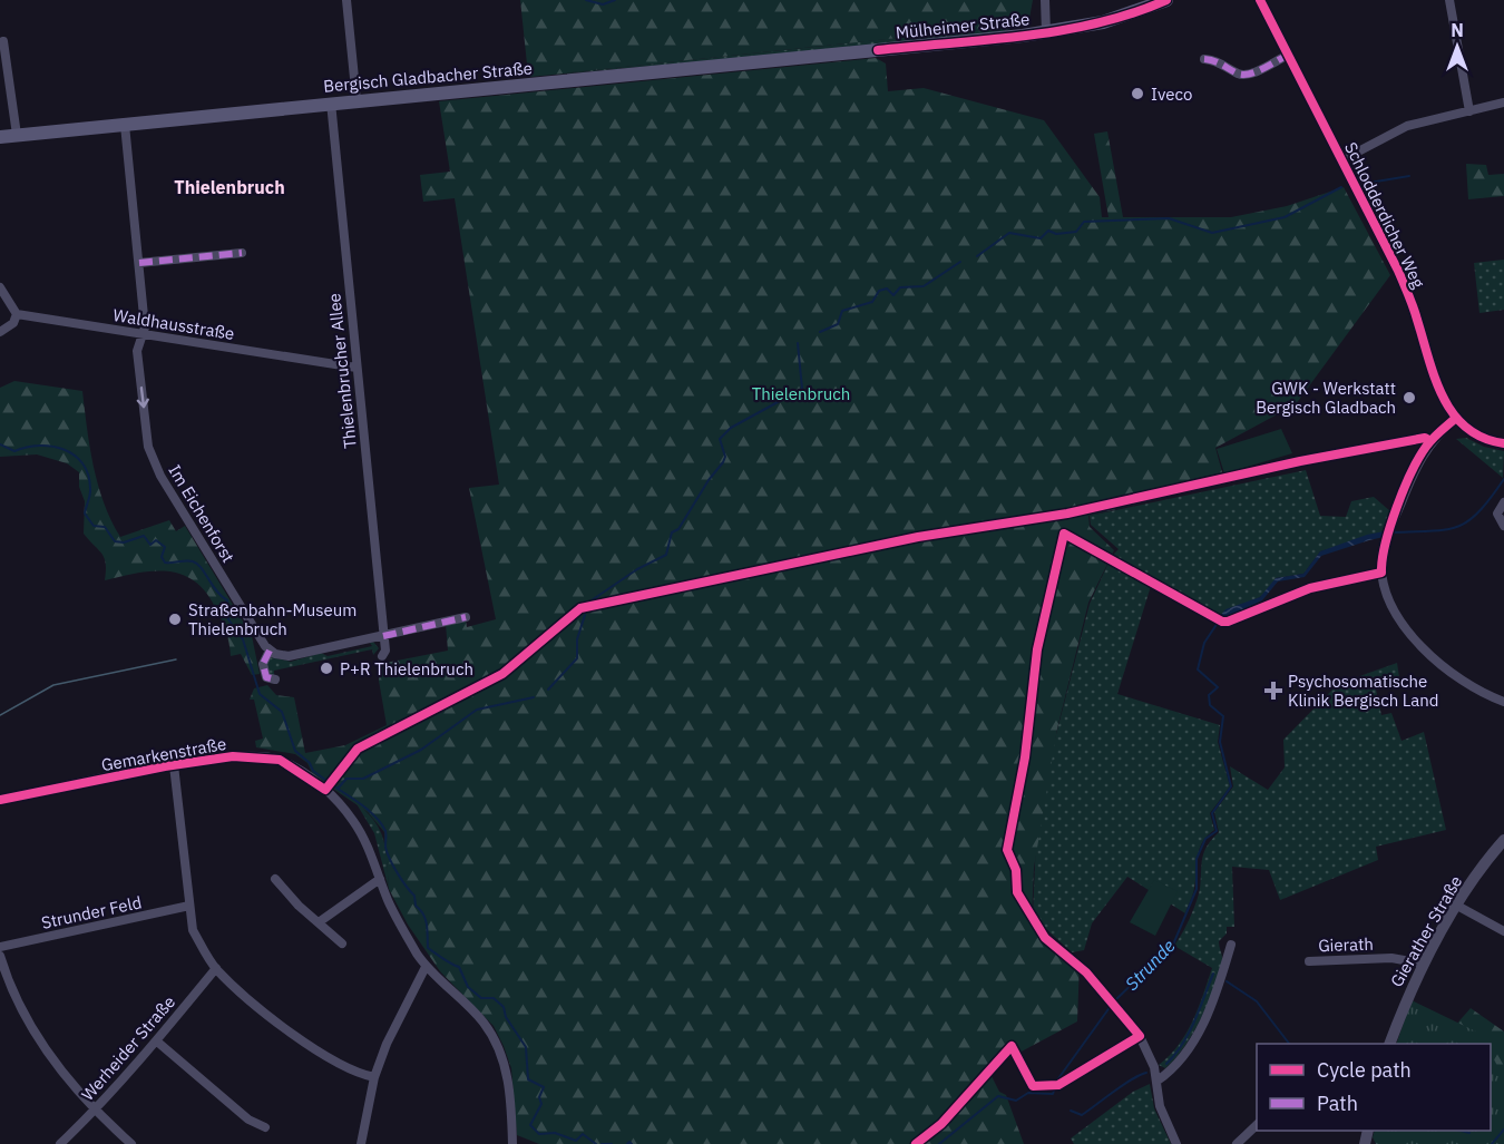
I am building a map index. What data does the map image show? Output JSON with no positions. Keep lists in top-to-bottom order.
{
  "streets": {
    "main road": ["Mülheimer Straße", "Bergisch Gladbacher Straße"],
    "street": [
      "Schlodderdicher Weg",
      "Waldhausstraße",
      "Thielenbrucher Allee",
      "Im Eichenforst",
      "Gemarkenstraße",
      "Strunder Feld",
      "Gierather Straße",
      "Gierath",
      "Werheider Straße"
    ]
  },
  "crossings": [
    ["Mülheimer Straße", "Bergisch Gladbacher Straße"],
    ["Bergisch Gladbacher Straße", "Thielenbrucher Allee"],
    ["Bergisch Gladbacher Straße", "Im Eichenforst"],
    ["Waldhausstraße", "Thielenbrucher Allee"],
    ["Waldhausstraße", "Im Eichenforst"],
    ["Gierather Straße", "Gierath"]
  ],
  "one_way": ["Im Eichenforst"],
  "districts": ["Thielenbruch"],
  "water": ["Strunde"],
  "parks": ["Thielenbruch"],
  "places": {
    "other": [
      "Iveco",
      "GWK - Werkstatt Bergisch Gladbach",
      "Straßenbahn-Museum Thielenbruch",
      "P+R Thielenbruch"
    ],
    "health": ["Psychosomatische Klinik Bergisch Land"]
  },
  "legend": ["Cycle path", "Path"],
  "north": "top"
}
